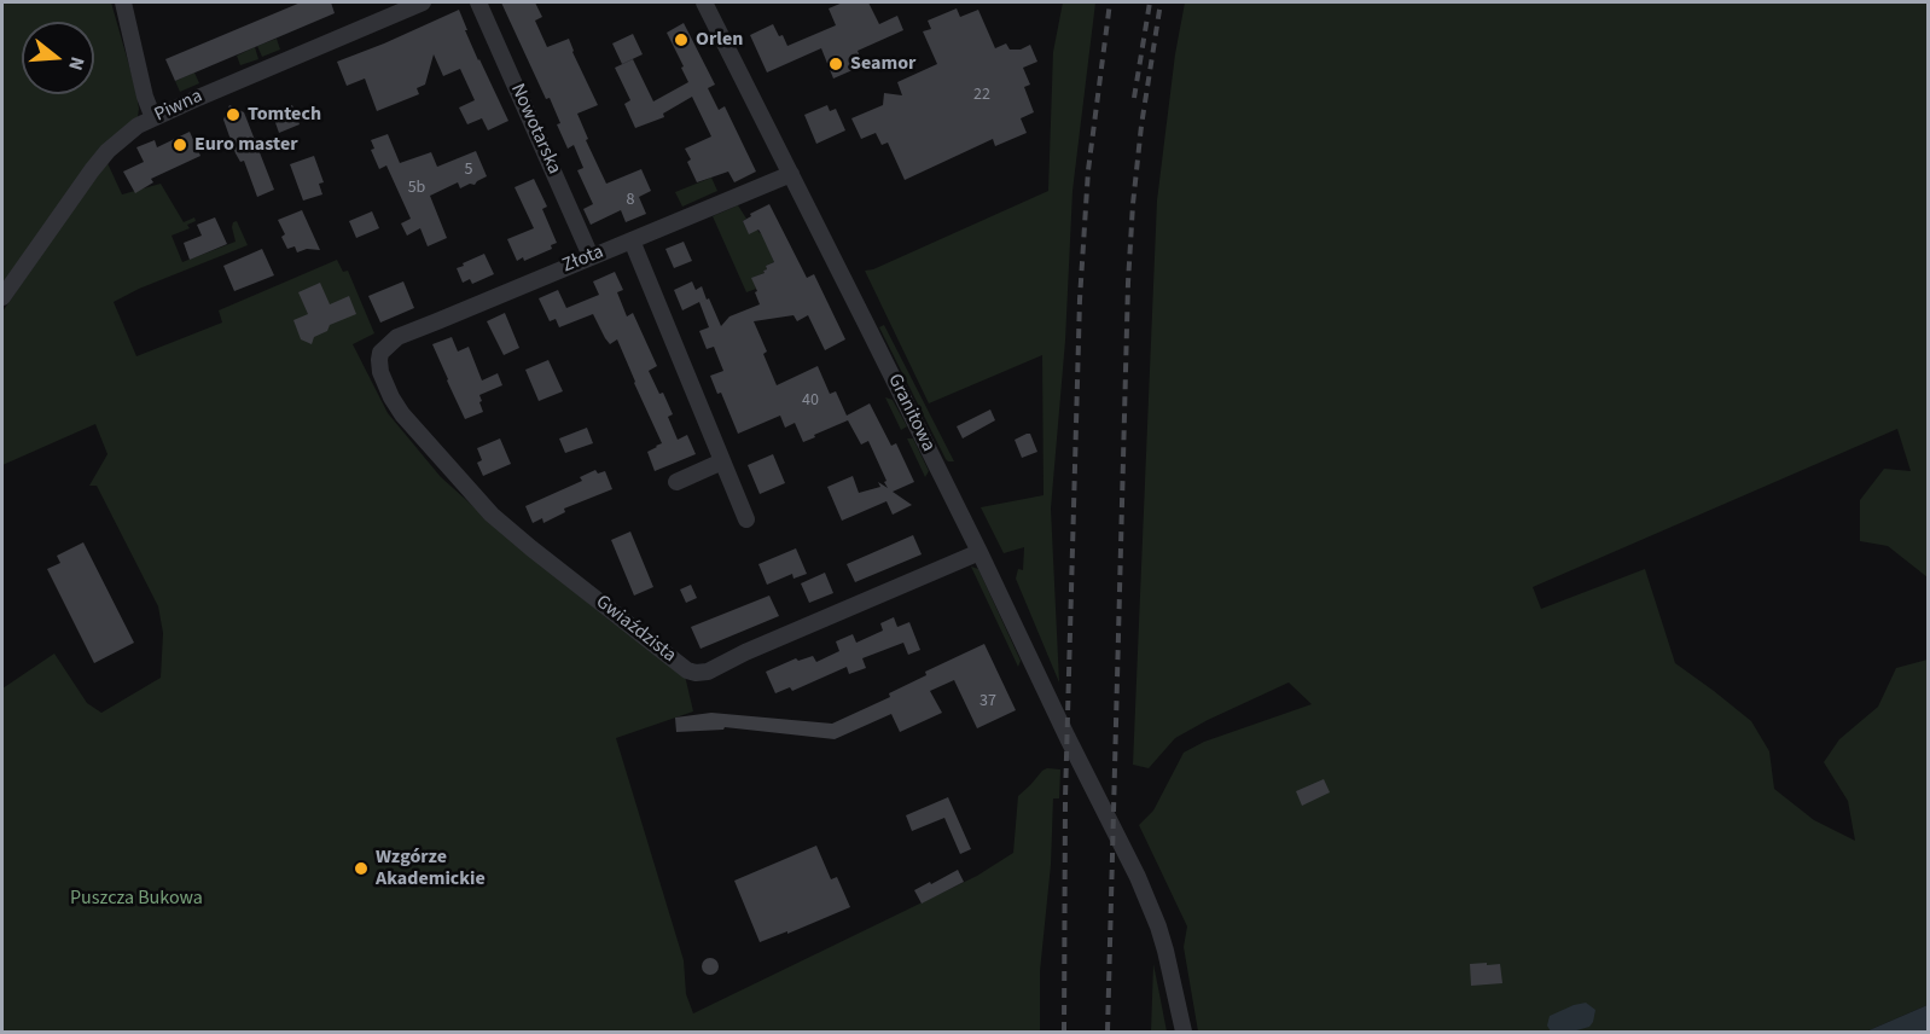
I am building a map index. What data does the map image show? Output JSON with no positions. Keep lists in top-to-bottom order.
{
  "streets": {
    "street": [
      "Piwna",
      "Nowotarska",
      "Złota",
      "Granitowa",
      "Gwiaździsta"
    ]
  },
  "crossings": [
    ["Nowotarska", "Złota"],
    ["Złota", "Granitowa"],
    ["Złota", "Gwiaździsta"],
    ["Granitowa", "Gwiaździsta"]
  ],
  "parks": ["Puszcza Bukowa"],
  "places": [
    "Orlen",
    "Seamor",
    "Tomtech",
    "Euro master",
    "Wzgórze Akademickie"
  ],
  "house_numbers": [
    "22",
    "5",
    "5b",
    "8",
    "40",
    "37"
  ],
  "north": "right"
}
